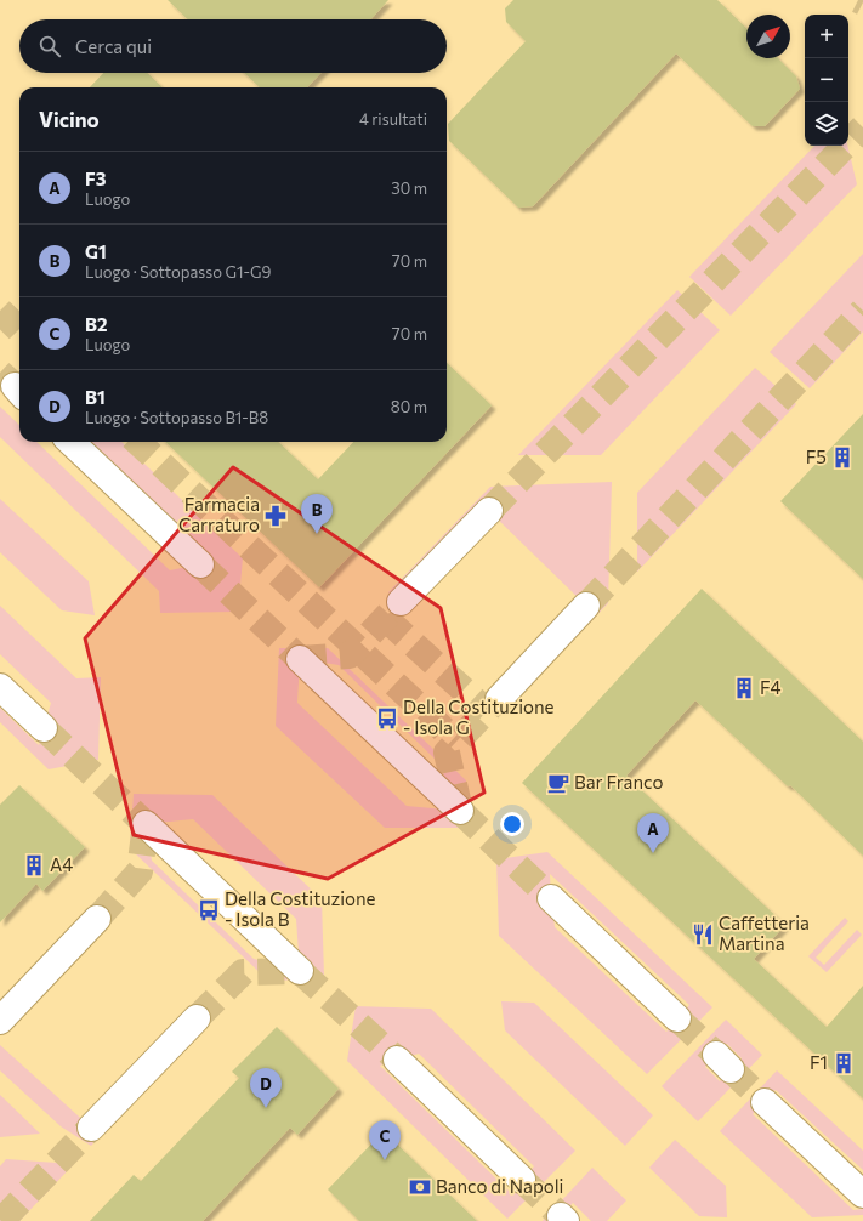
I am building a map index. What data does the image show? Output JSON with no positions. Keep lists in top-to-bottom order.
{
  "places": {
    "building": [
      "F5",
      "F4",
      "A4",
      "F1"
    ],
    "pharmacy": ["Farmacia Carraturo"],
    "bus stop": ["Della Costituzione - Isola G", "Della Costituzione - Isola B"],
    "cafe": ["Bar Franco"],
    "restaurant": ["Caffetteria Martina"],
    "bank": ["Banco di Napoli"]
  },
  "north": "top right",
  "page": {
    "map_buttons": ["+", "−"],
    "search": "Cerca qui",
    "heading": ["Vicino", "4 risultati"],
    "list": [
      {
        "mark": "A",
        "name": "F3",
        "note": "Luogo",
        "value": "30 m"
      },
      {
        "mark": "B",
        "name": "G1",
        "note": "Luogo · Sottopasso G1-G9",
        "value": "70 m"
      },
      {
        "mark": "C",
        "name": "B2",
        "note": "Luogo",
        "value": "70 m"
      },
      {
        "mark": "D",
        "name": "B1",
        "note": "Luogo · Sottopasso B1-B8",
        "value": "80 m"
      }
    ],
    "pins": [
      "B",
      "A",
      "D",
      "C"
    ]
  }
}
